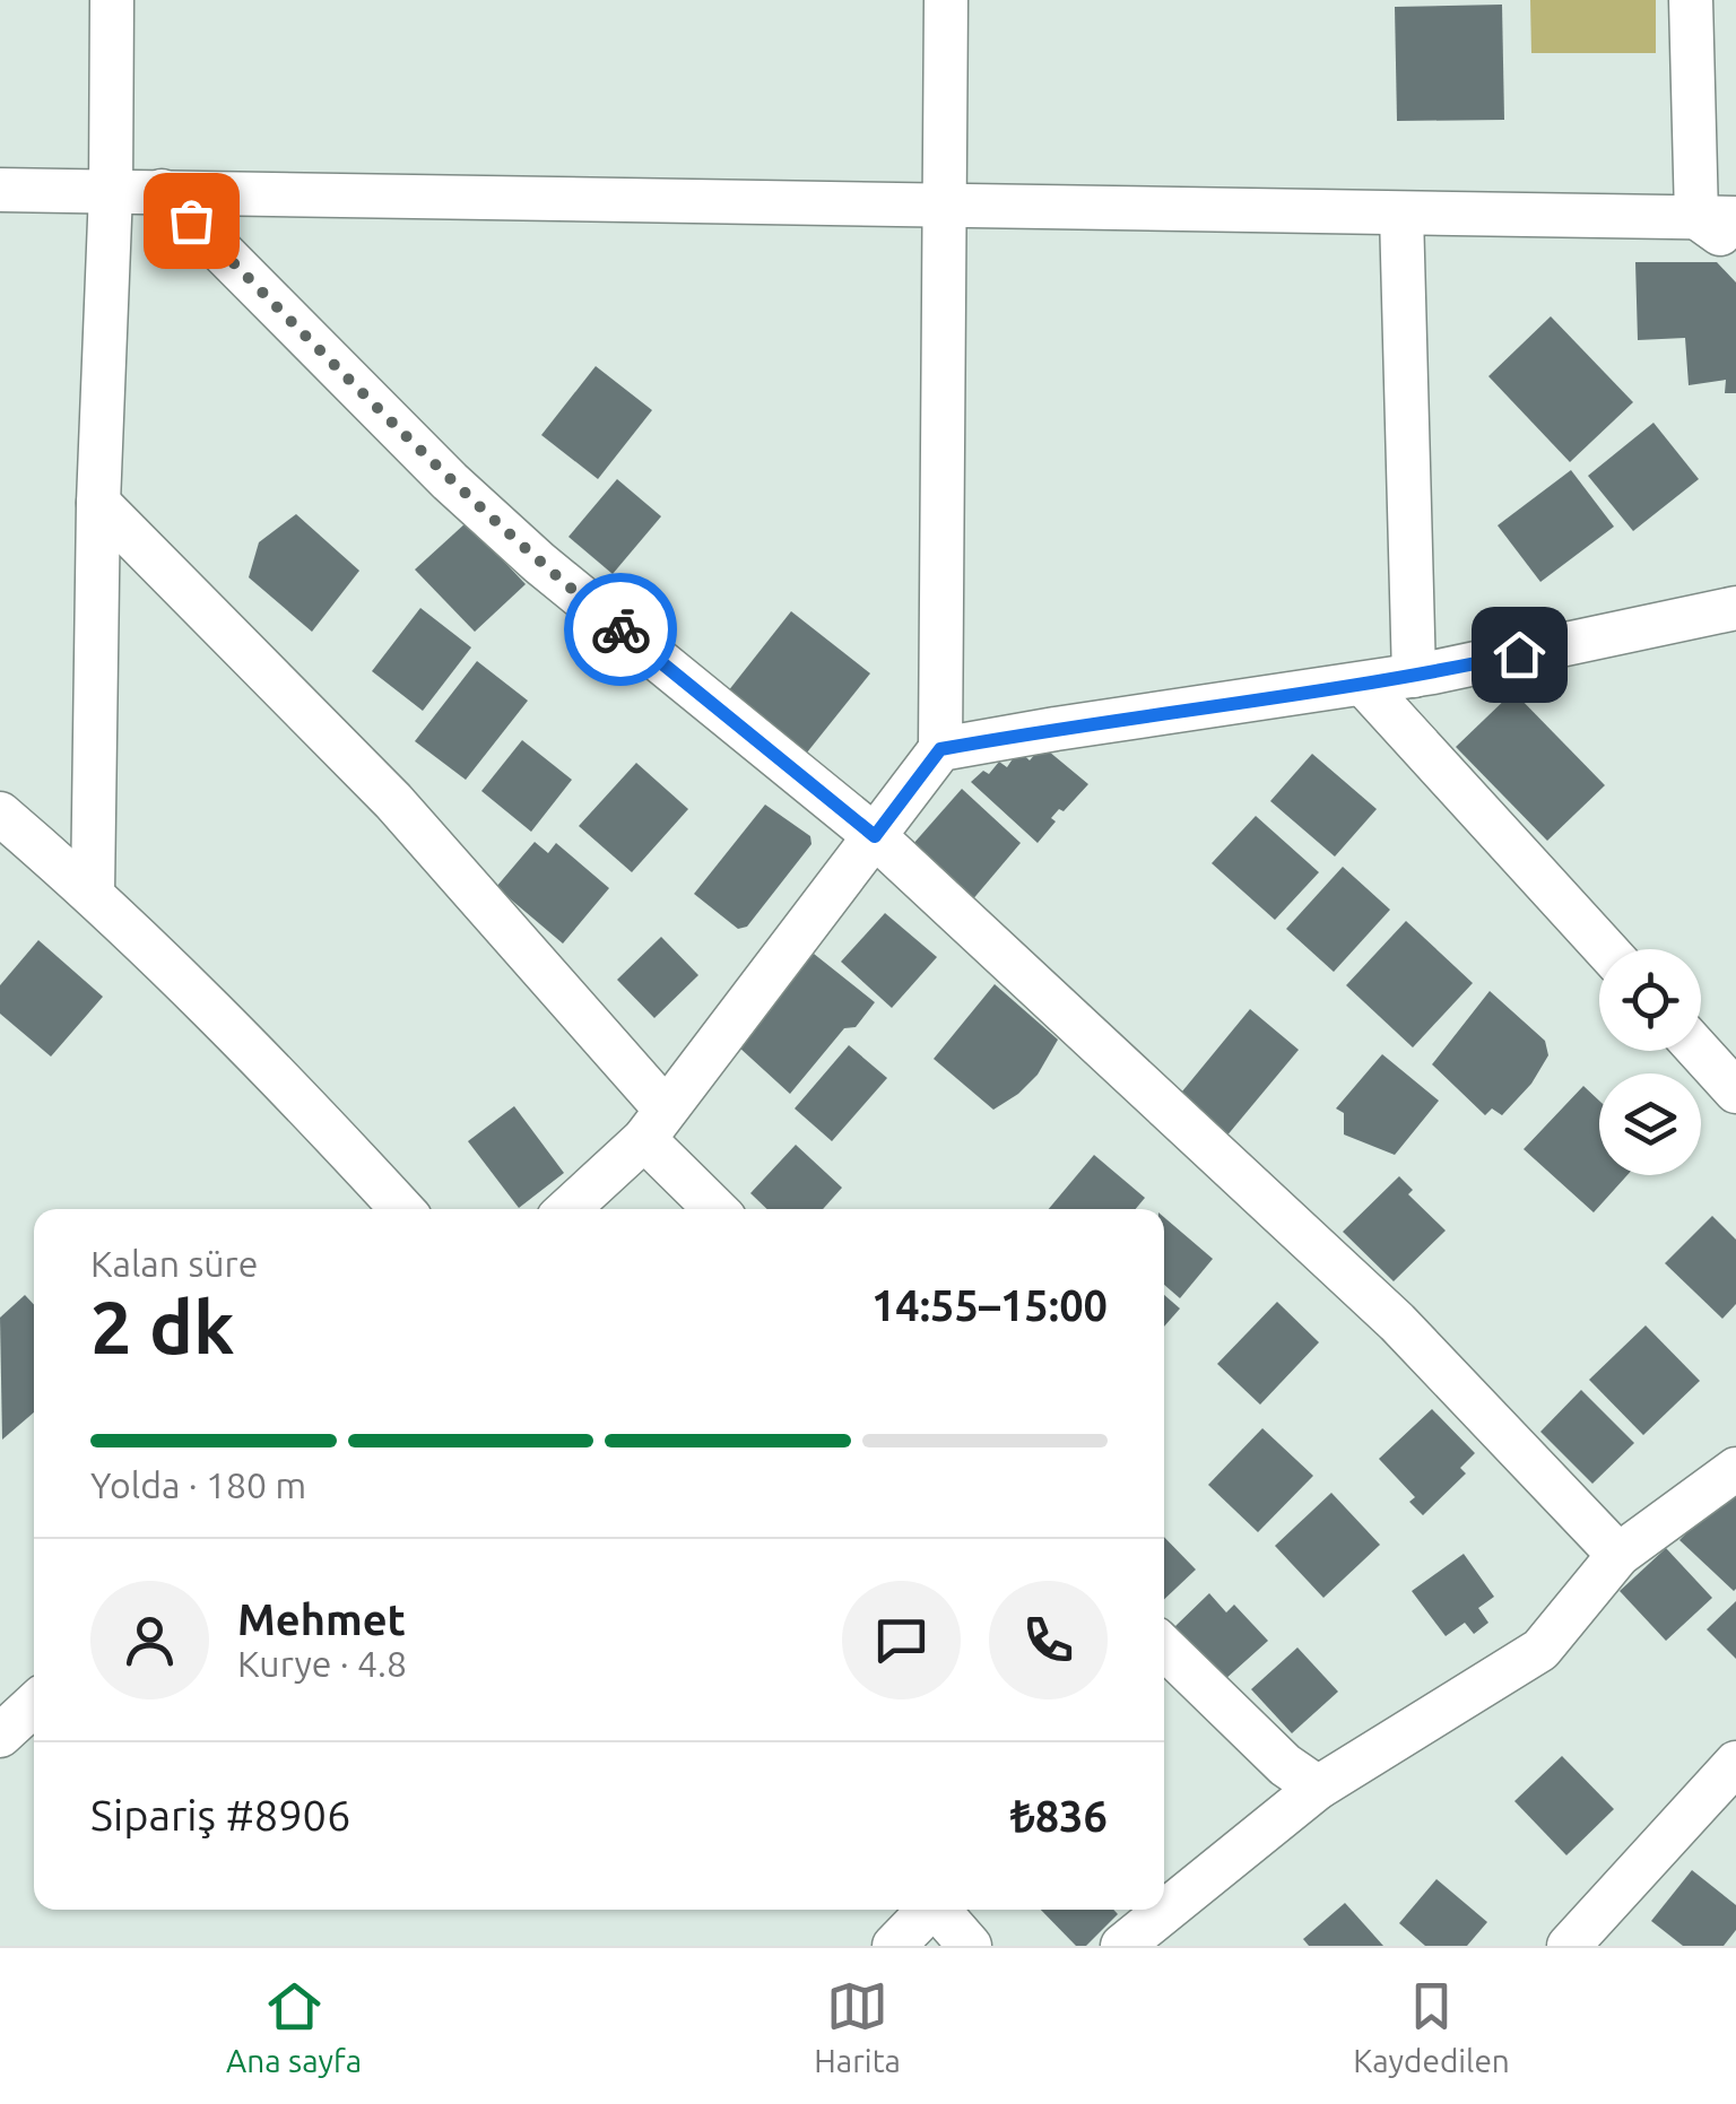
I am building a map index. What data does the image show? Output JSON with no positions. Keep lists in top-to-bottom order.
{
  "page": {
    "heading": ["2 dk", "Kalan süre", "14:55–15:00"],
    "panel": [
      "Mehmet",
      "Kurye · 4.8",
      "Sipariş #8906",
      "₺836"
    ],
    "bar": "Yolda · 180 m",
    "tabs": ["Ana sayfa", "Harita", "Kaydedilen"]
  }
}
